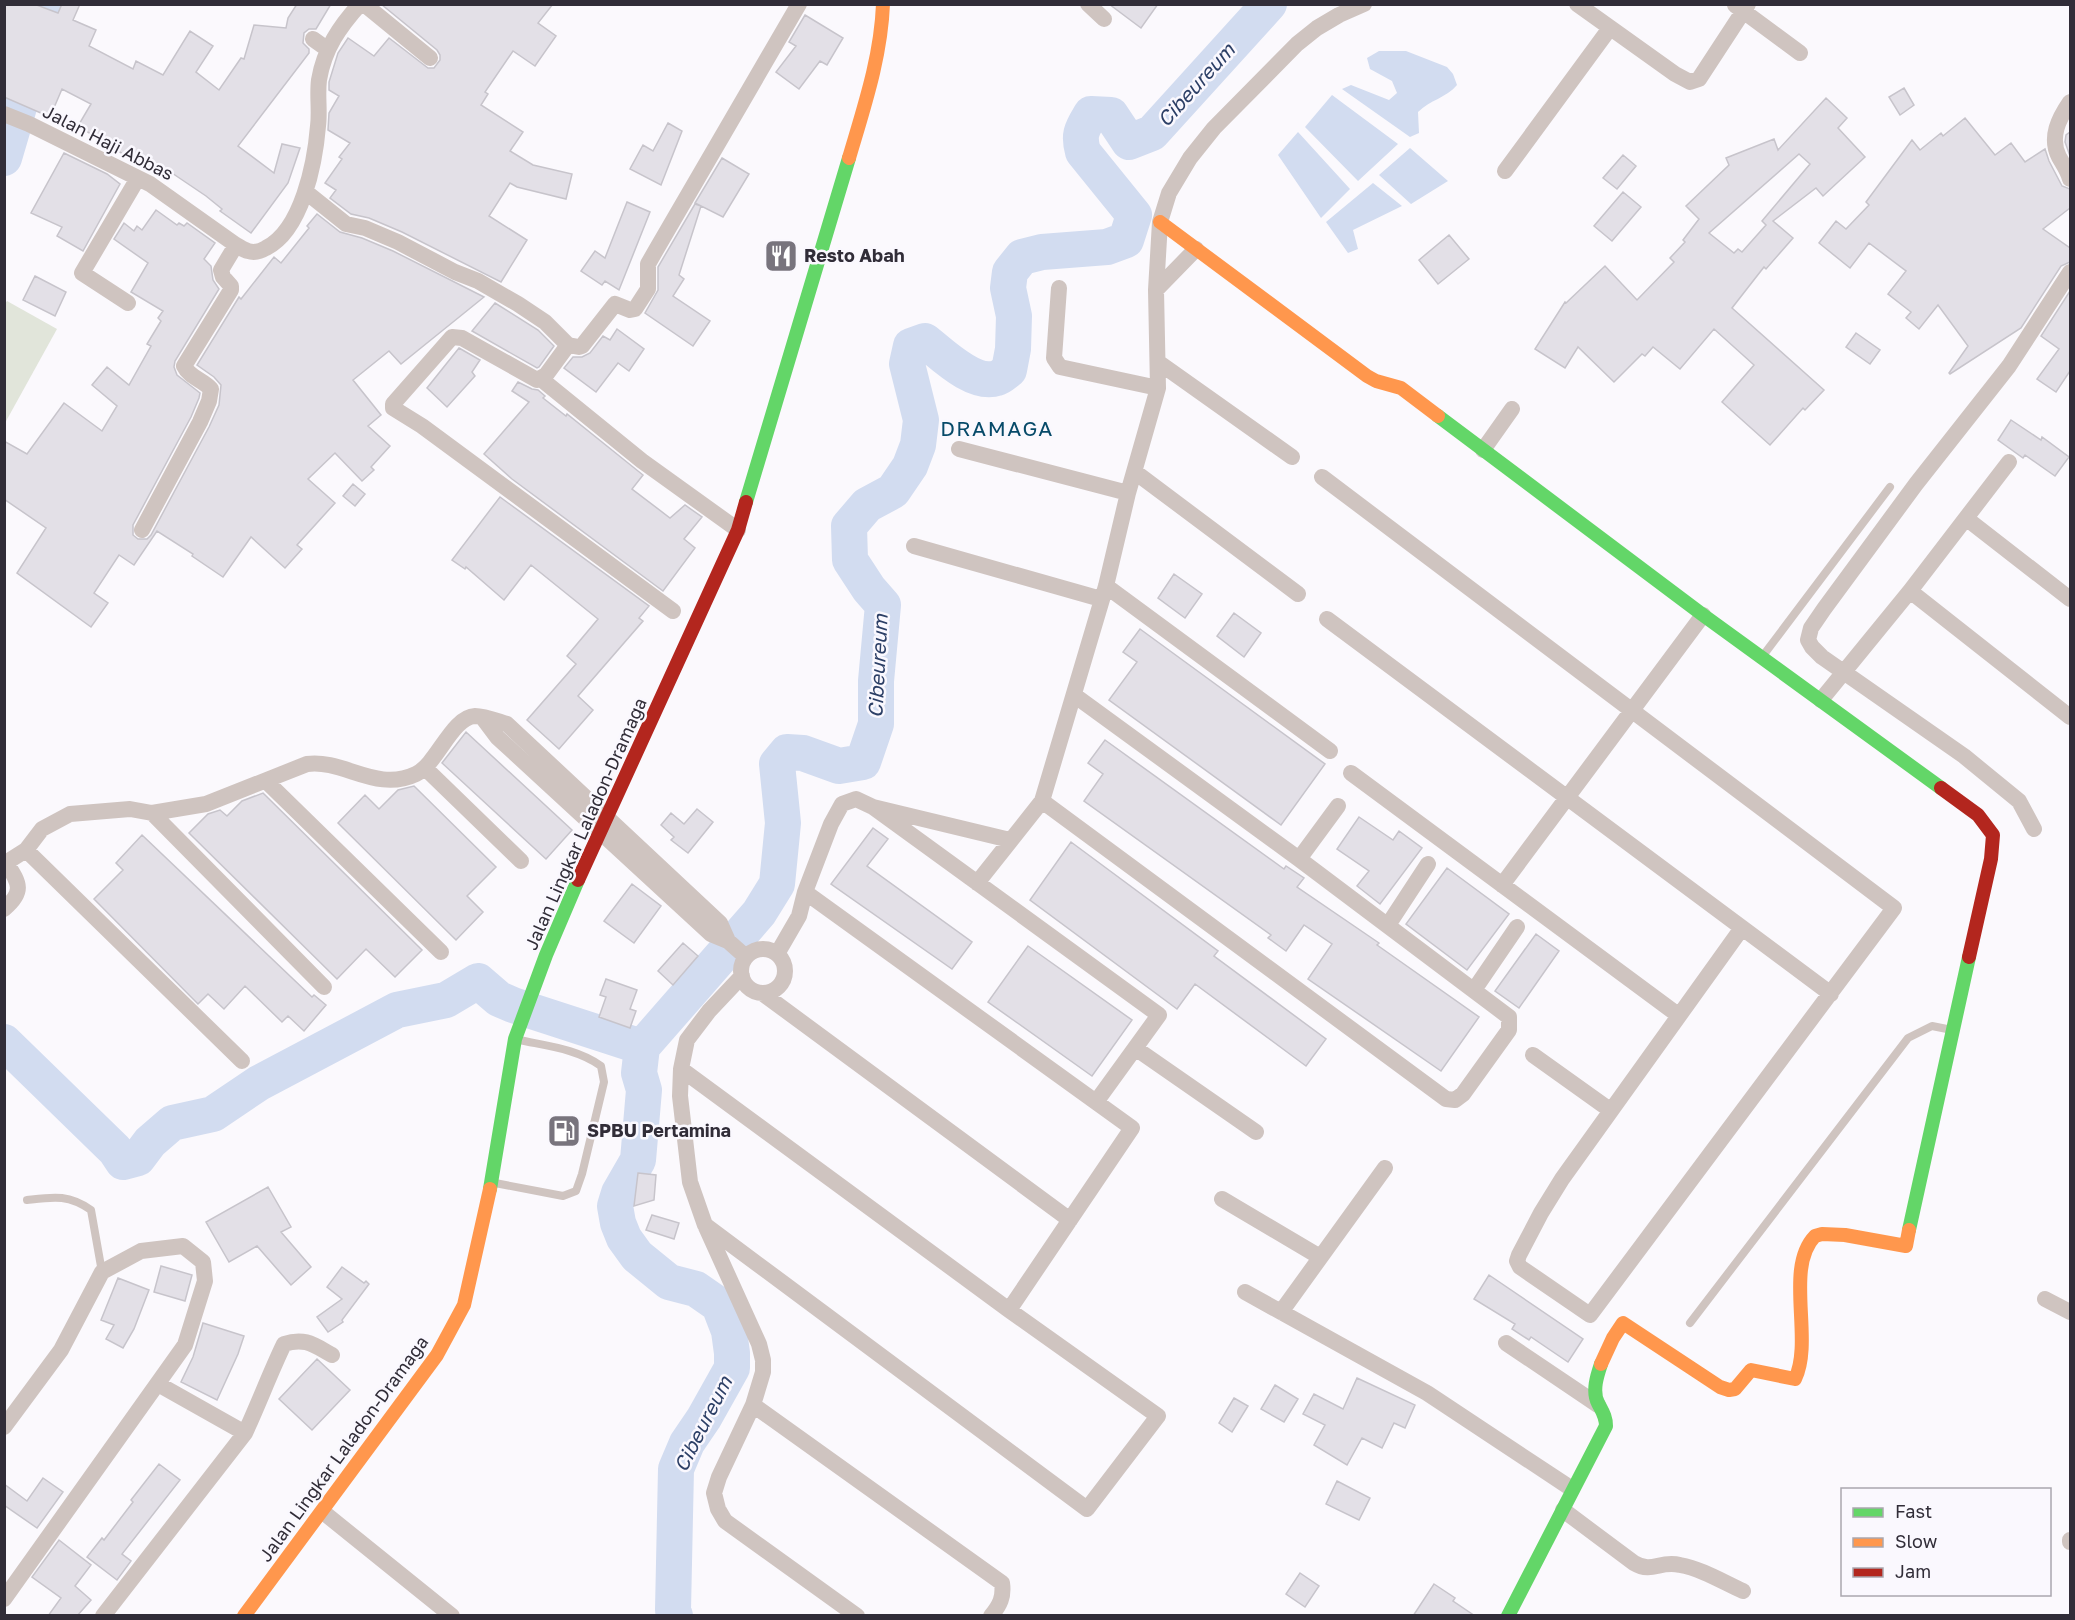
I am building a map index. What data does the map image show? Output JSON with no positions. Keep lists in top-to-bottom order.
{
  "streets": {
    "street": ["Jalan Haji Abbas", "Jalan Lingkar Laladon-Dramaga"]
  },
  "districts": ["DRAMAGA"],
  "water": ["Cibeureum"],
  "places": {
    "restaurant": ["Resto Abah"],
    "fuel station": ["SPBU Pertamina"]
  },
  "legend": ["Fast", "Slow", "Jam"]
}
